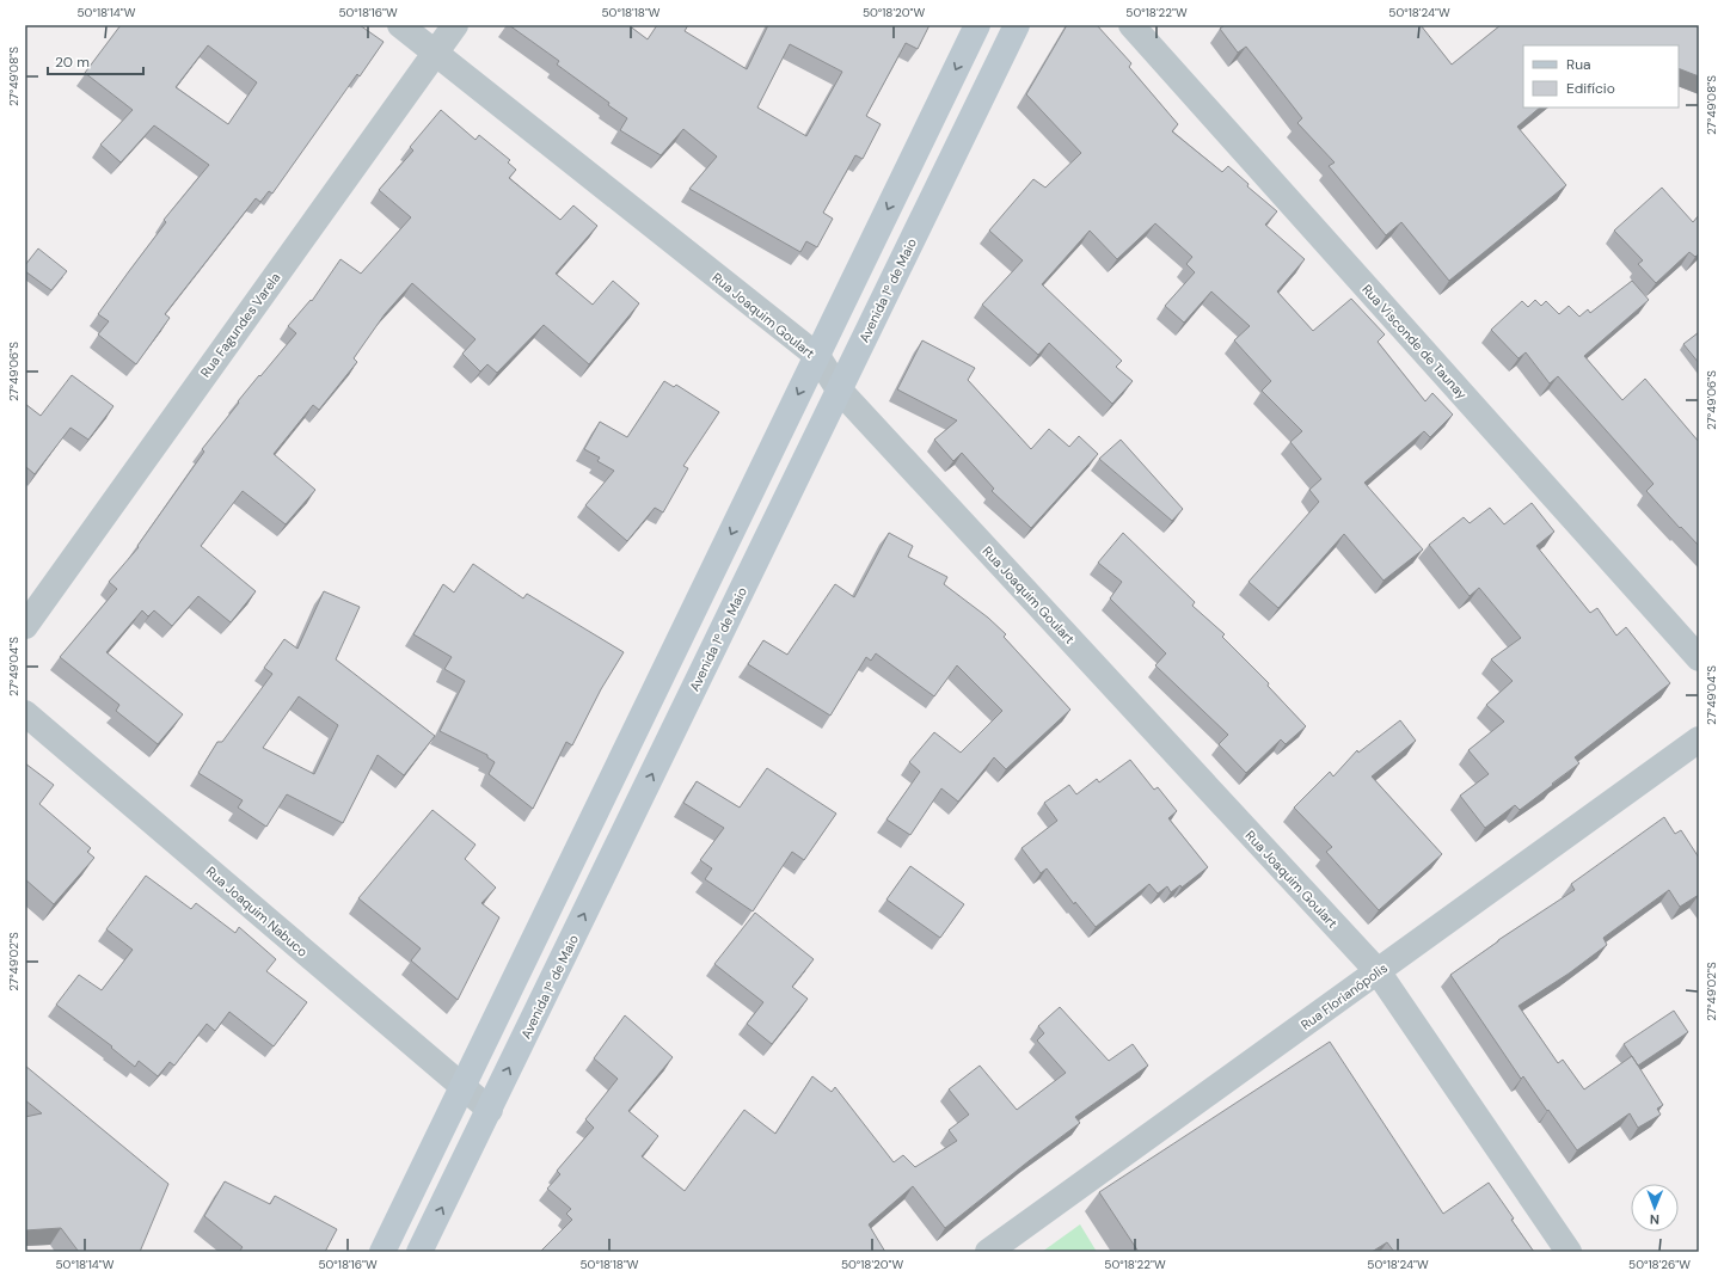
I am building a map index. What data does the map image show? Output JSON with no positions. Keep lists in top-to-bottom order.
{
  "streets": {
    "main road": ["Avenida 1º de Maio"],
    "street": [
      "Rua Joaquim Goulart",
      "Rua Fagundes Varela",
      "Rua Visconde de Taunay",
      "Rua Joaquim Nabuco",
      "Rua Florianópolis"
    ]
  },
  "crossings": [
    ["Avenida 1º de Maio", "Rua Joaquim Goulart"],
    ["Avenida 1º de Maio", "Rua Joaquim Nabuco"],
    ["Rua Joaquim Goulart", "Rua Fagundes Varela"],
    ["Rua Joaquim Goulart", "Rua Florianópolis"]
  ],
  "legend": ["Rua", "Edifício"],
  "scale_bar": "20 m",
  "north": "bottom",
  "coordinates": [
    "50°18'14\"W",
    "50°18'16\"W",
    "50°18'18\"W",
    "50°18'20\"W",
    "50°18'22\"W",
    "50°18'24\"W",
    "27°49'08\"S",
    "27°49'06\"S",
    "27°49'04\"S",
    "27°49'02\"S",
    "50°18'26\"W"
  ]
}
